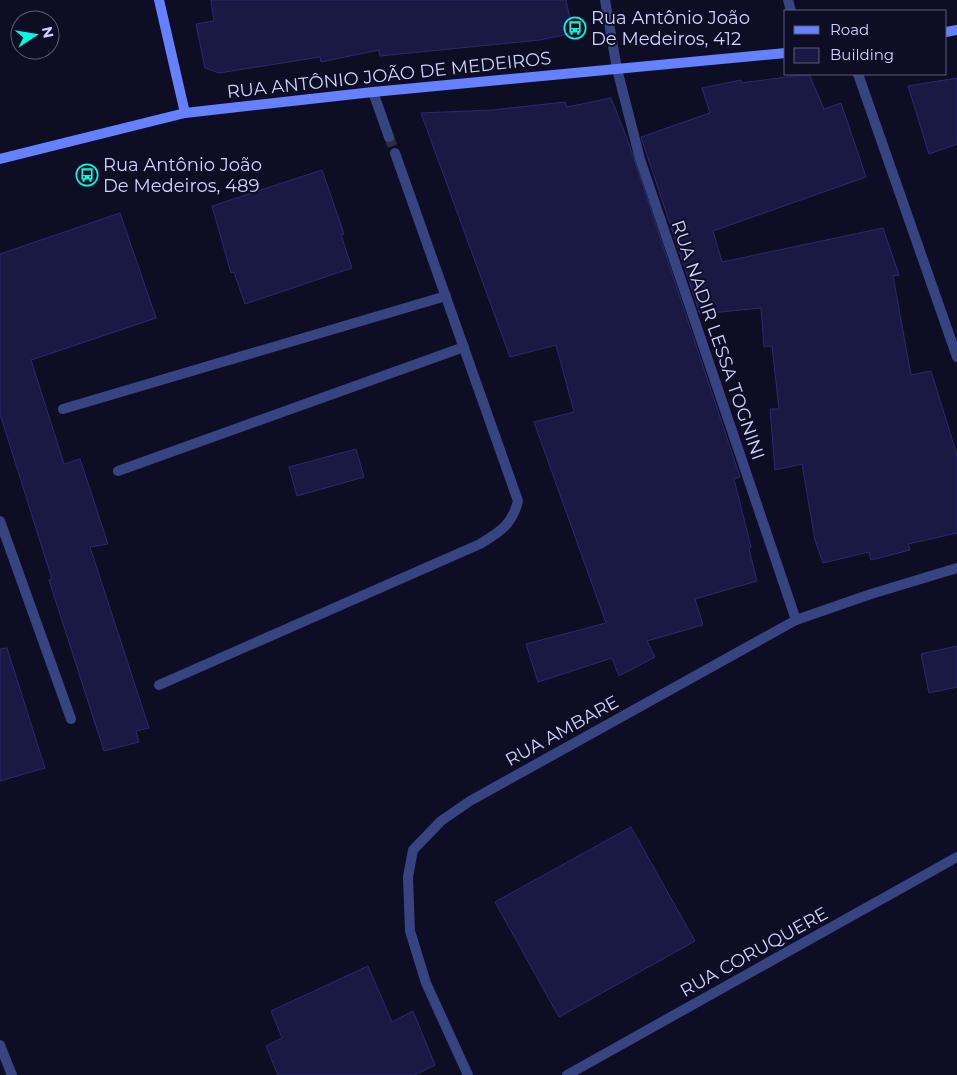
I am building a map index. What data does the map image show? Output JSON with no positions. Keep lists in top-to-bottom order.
{
  "streets": {
    "street": [
      "RUA ANTÔNIO JOÃO DE MEDEIROS",
      "RUA NADIR LESSA TOGNINI",
      "RUA AMBARE",
      "RUA CORUQUERE"
    ]
  },
  "crossings": [
    ["RUA ANTÔNIO JOÃO DE MEDEIROS", "RUA NADIR LESSA TOGNINI"],
    ["RUA NADIR LESSA TOGNINI", "RUA AMBARE"]
  ],
  "places": {
    "bus stop": ["Rua Antônio João De Medeiros, 412", "Rua Antônio João De Medeiros, 489"]
  },
  "legend": ["Road", "Building"],
  "north": "right"
}
